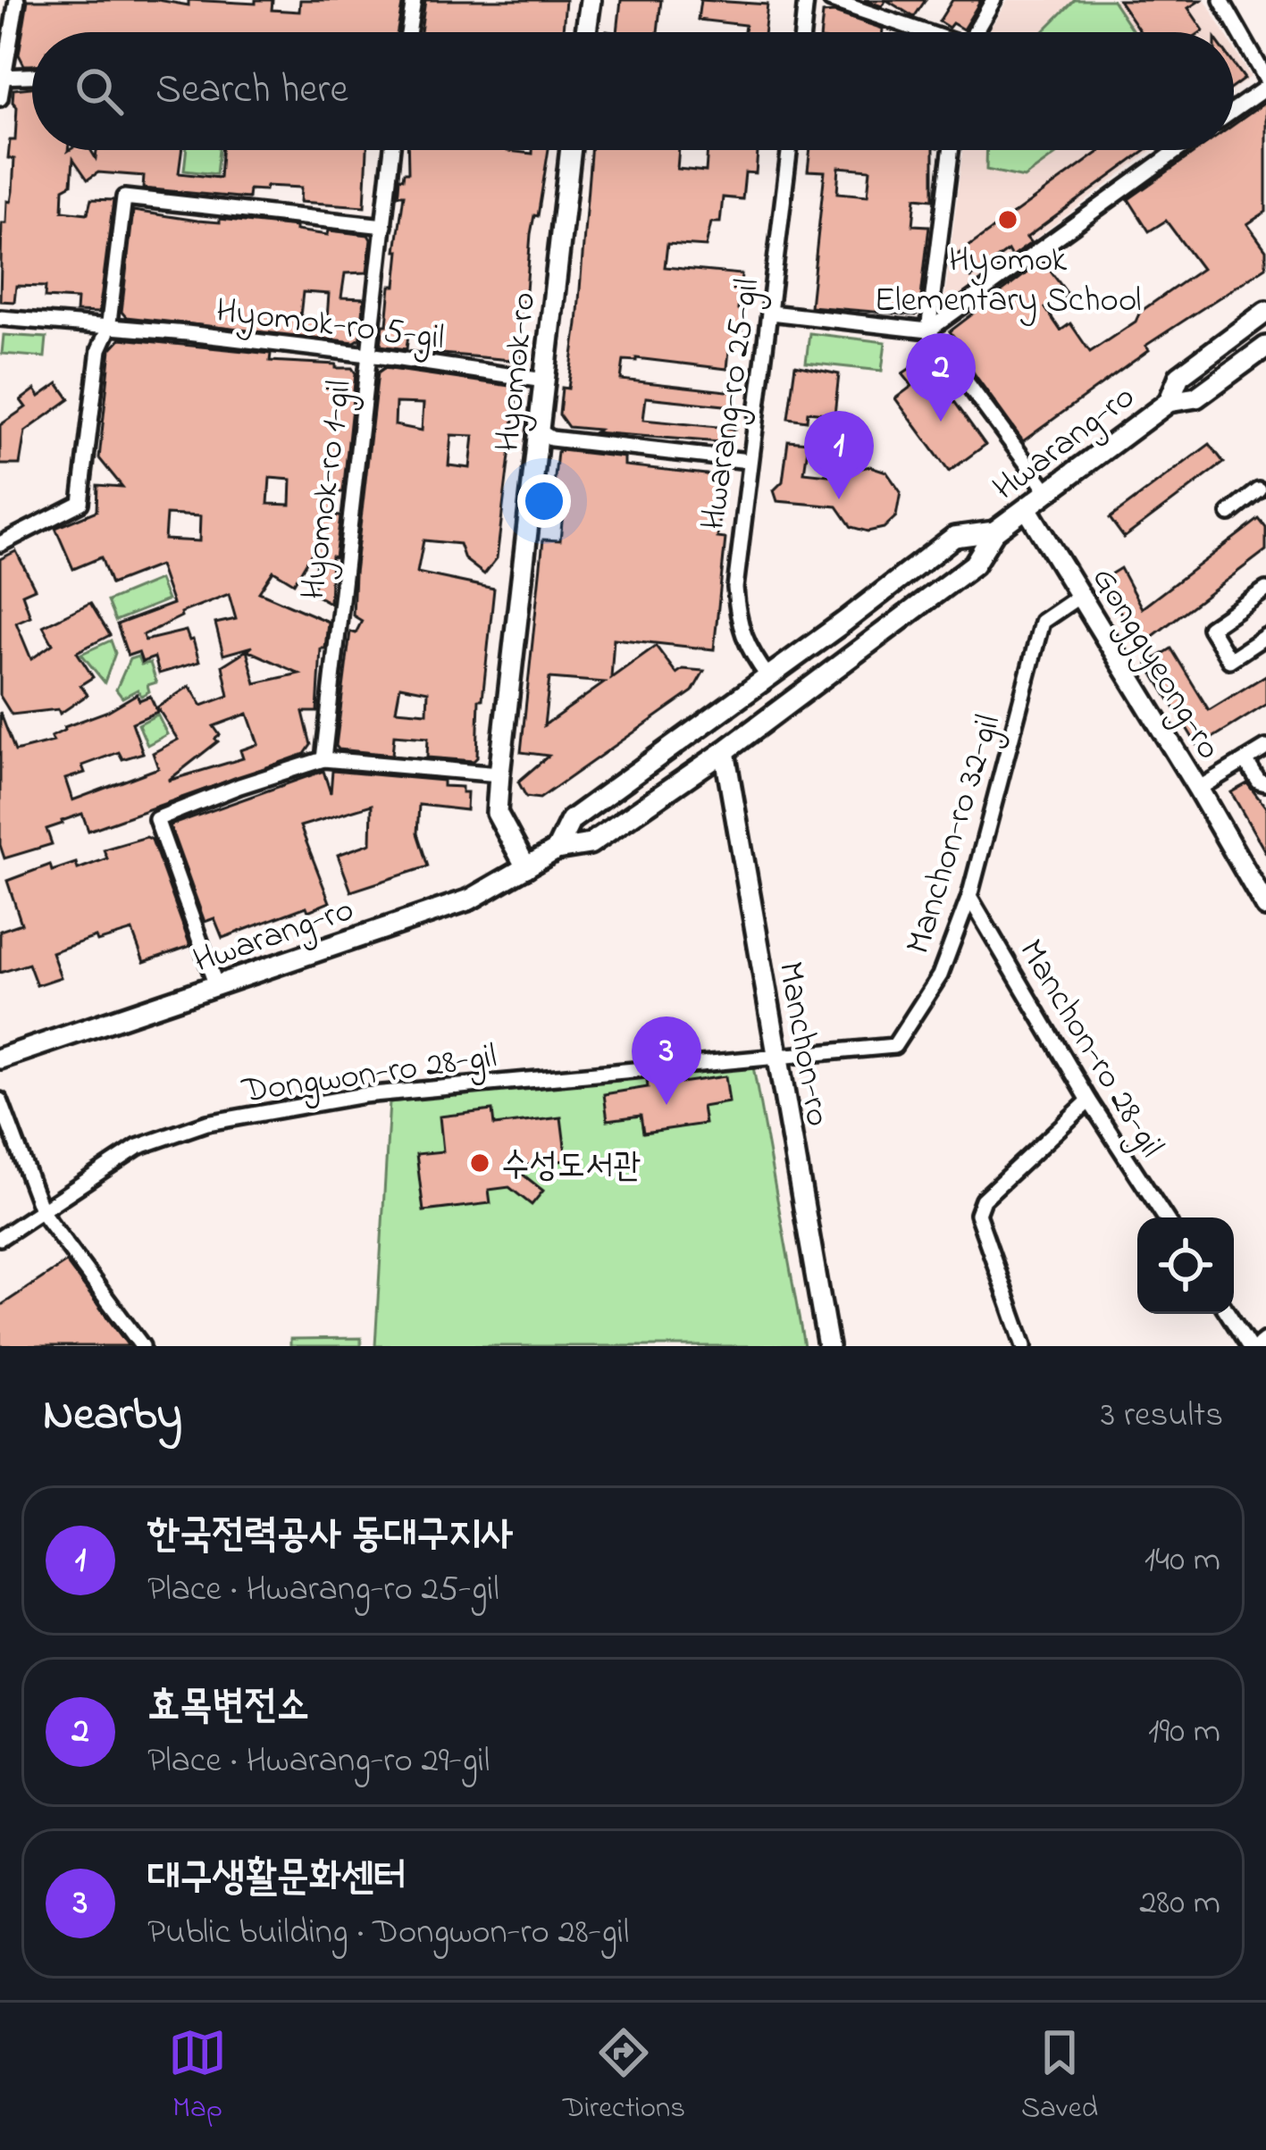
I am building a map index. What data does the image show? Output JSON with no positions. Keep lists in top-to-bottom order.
{
  "streets": {
    "main road": [
      "Hyomok-ro",
      "Hwarang-ro",
      "Gonggyeong-ro",
      "Manchon-ro"
    ],
    "street": [
      "Hyomok-ro 5-gil",
      "Hwarang-ro 25-gil",
      "Hyomok-ro 1-gil",
      "Manchon-ro 32-gil",
      "Manchon-ro 28-gil",
      "Dongwon-ro 28-gil"
    ]
  },
  "crossings": [
    ["Hyomok-ro 5-gil", "Hyomok-ro"],
    ["Hyomok-ro 5-gil", "Hyomok-ro 1-gil"],
    ["Hyomok-ro", "Hwarang-ro"],
    ["Hwarang-ro 25-gil", "Hwarang-ro"],
    ["Hwarang-ro", "Gonggyeong-ro"],
    ["Hwarang-ro", "Manchon-ro"],
    ["Gonggyeong-ro", "Manchon-ro 32-gil"],
    ["Manchon-ro 32-gil", "Manchon-ro"],
    ["Manchon-ro 32-gil", "Manchon-ro 28-gil"],
    ["Manchon-ro 32-gil", "Dongwon-ro 28-gil"],
    ["Manchon-ro", "Dongwon-ro 28-gil"]
  ],
  "places": ["Hyomok Elementary School", "수성도서관"],
  "page": {
    "search": "Search here",
    "pins": ["2", "1", "3"],
    "heading": ["Nearby", "3 results"],
    "list": [
      {
        "mark": "1",
        "name": "한국전력공사 동대구지사",
        "note": "Place · Hwarang-ro 25-gil",
        "value": "140 m"
      },
      {
        "mark": "2",
        "name": "효목변전소",
        "note": "Place · Hwarang-ro 29-gil",
        "value": "190 m"
      },
      {
        "mark": "3",
        "name": "대구생활문화센터",
        "note": "Public building · Dongwon-ro 28-gil",
        "value": "280 m"
      }
    ],
    "nav": ["Map", "Directions", "Saved"]
  }
}
